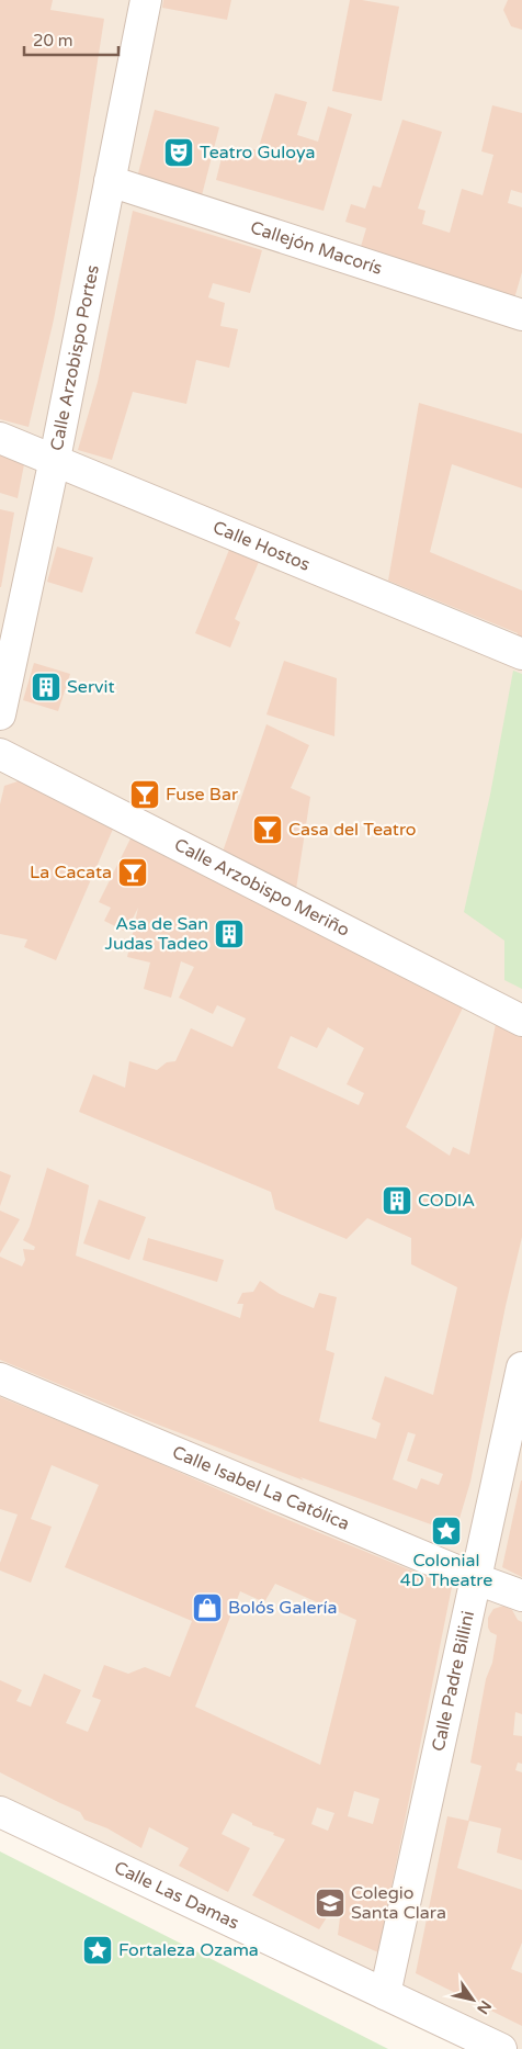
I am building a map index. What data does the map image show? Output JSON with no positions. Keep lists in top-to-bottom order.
{
  "streets": {
    "street": [
      "Callejón Macorís",
      "Calle Arzobispo Portes",
      "Calle Hostos",
      "Calle Arzobispo Meriño",
      "Calle Isabel La Católica",
      "Calle Padre Billini",
      "Calle Las Damas"
    ]
  },
  "crossings": [
    ["Callejón Macorís", "Calle Arzobispo Portes"],
    ["Calle Arzobispo Portes", "Calle Hostos"],
    ["Calle Isabel La Católica", "Calle Padre Billini"],
    ["Calle Padre Billini", "Calle Las Damas"]
  ],
  "places": {
    "theatre": ["Teatro Guloya"],
    "building": ["Servit", "Asa de San Judas Tadeo", "CODIA"],
    "bar": ["Fuse Bar", "Casa del Teatro", "La Cacata"],
    "place": ["Colonial 4D Theatre", "Fortaleza Ozama"],
    "shop": ["Bolós Galería"],
    "school or university": ["Colegio Santa Clara"]
  },
  "scale_bar": "20 m",
  "north": "bottom right"
}
